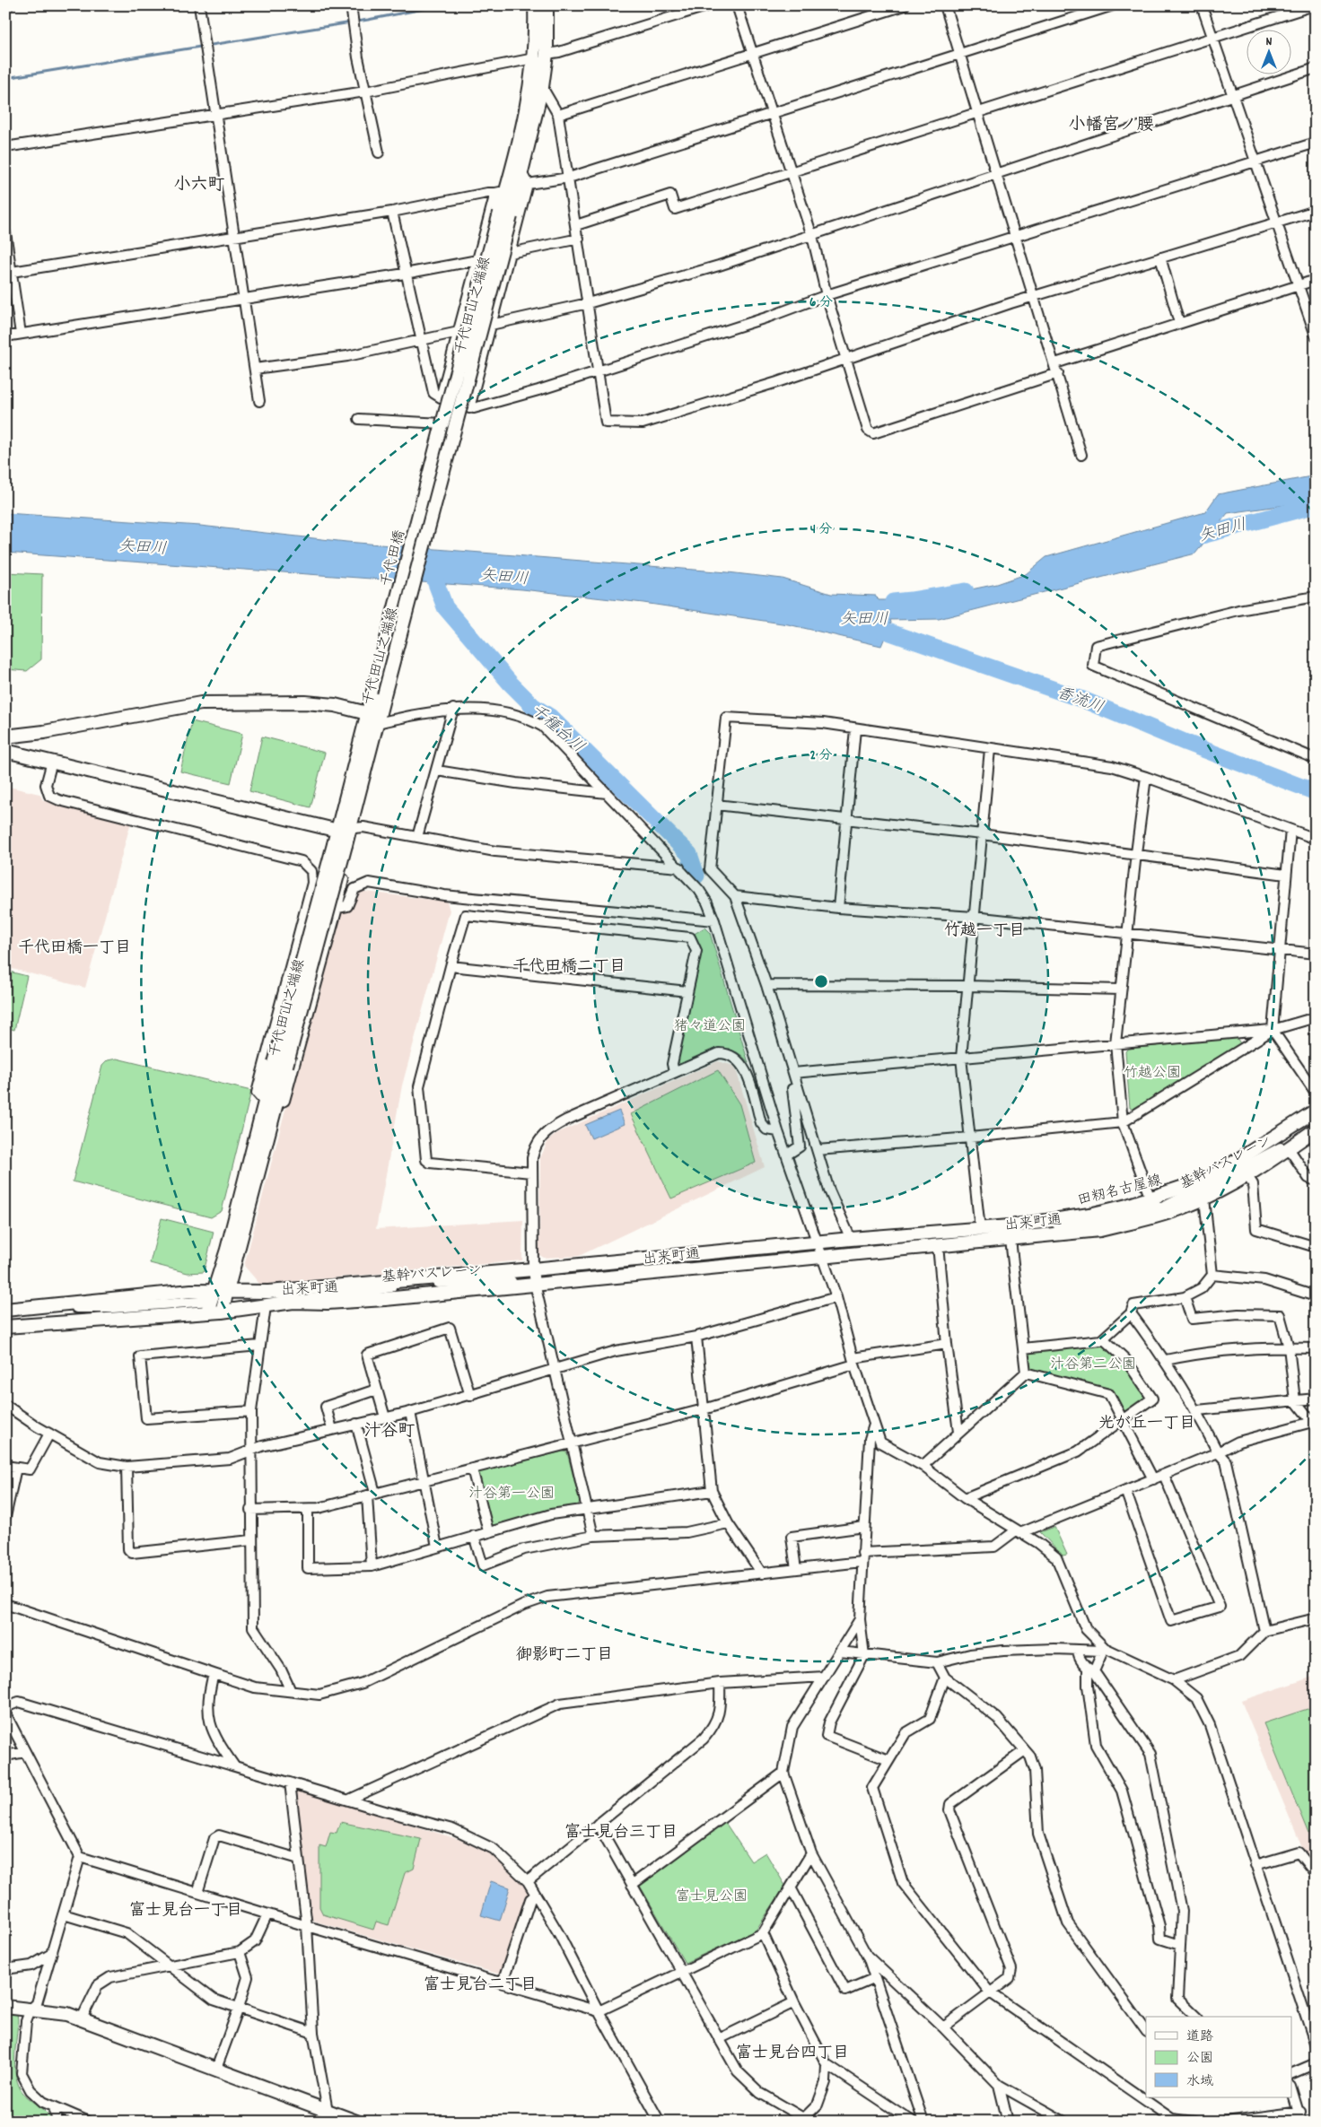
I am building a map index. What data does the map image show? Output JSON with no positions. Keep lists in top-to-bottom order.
{
  "streets": {
    "street": [
      "千代田山之端線",
      "千代田橋",
      "基幹バスレーン",
      "田籾名古屋線",
      "出来町通"
    ]
  },
  "crossings": [
    ["千代田山之端線", "千代田橋"],
    ["千代田山之端線", "出来町通"],
    ["基幹バスレーン", "田籾名古屋線"],
    ["基幹バスレーン", "出来町通"],
    ["田籾名古屋線", "出来町通"]
  ],
  "districts": [
    "小幡宮ノ腰",
    "小六町",
    "竹越一丁目",
    "千代田橋一丁目",
    "千代田橋二丁目",
    "光が丘一丁目",
    "汁谷町",
    "御影町二丁目",
    "富士見台三丁目",
    "富士見台一丁目",
    "富士見台二丁目",
    "富士見台四丁目"
  ],
  "water": ["矢田川", "香流川", "千種台川"],
  "parks": [
    "猪々道公園",
    "竹越公園",
    "汁谷第二公園",
    "汁谷第一公園",
    "富士見公園"
  ],
  "legend": ["道路", "公園", "水域"],
  "north": "top",
  "rings": ["6 分", "4 分", "2 分"]
}
